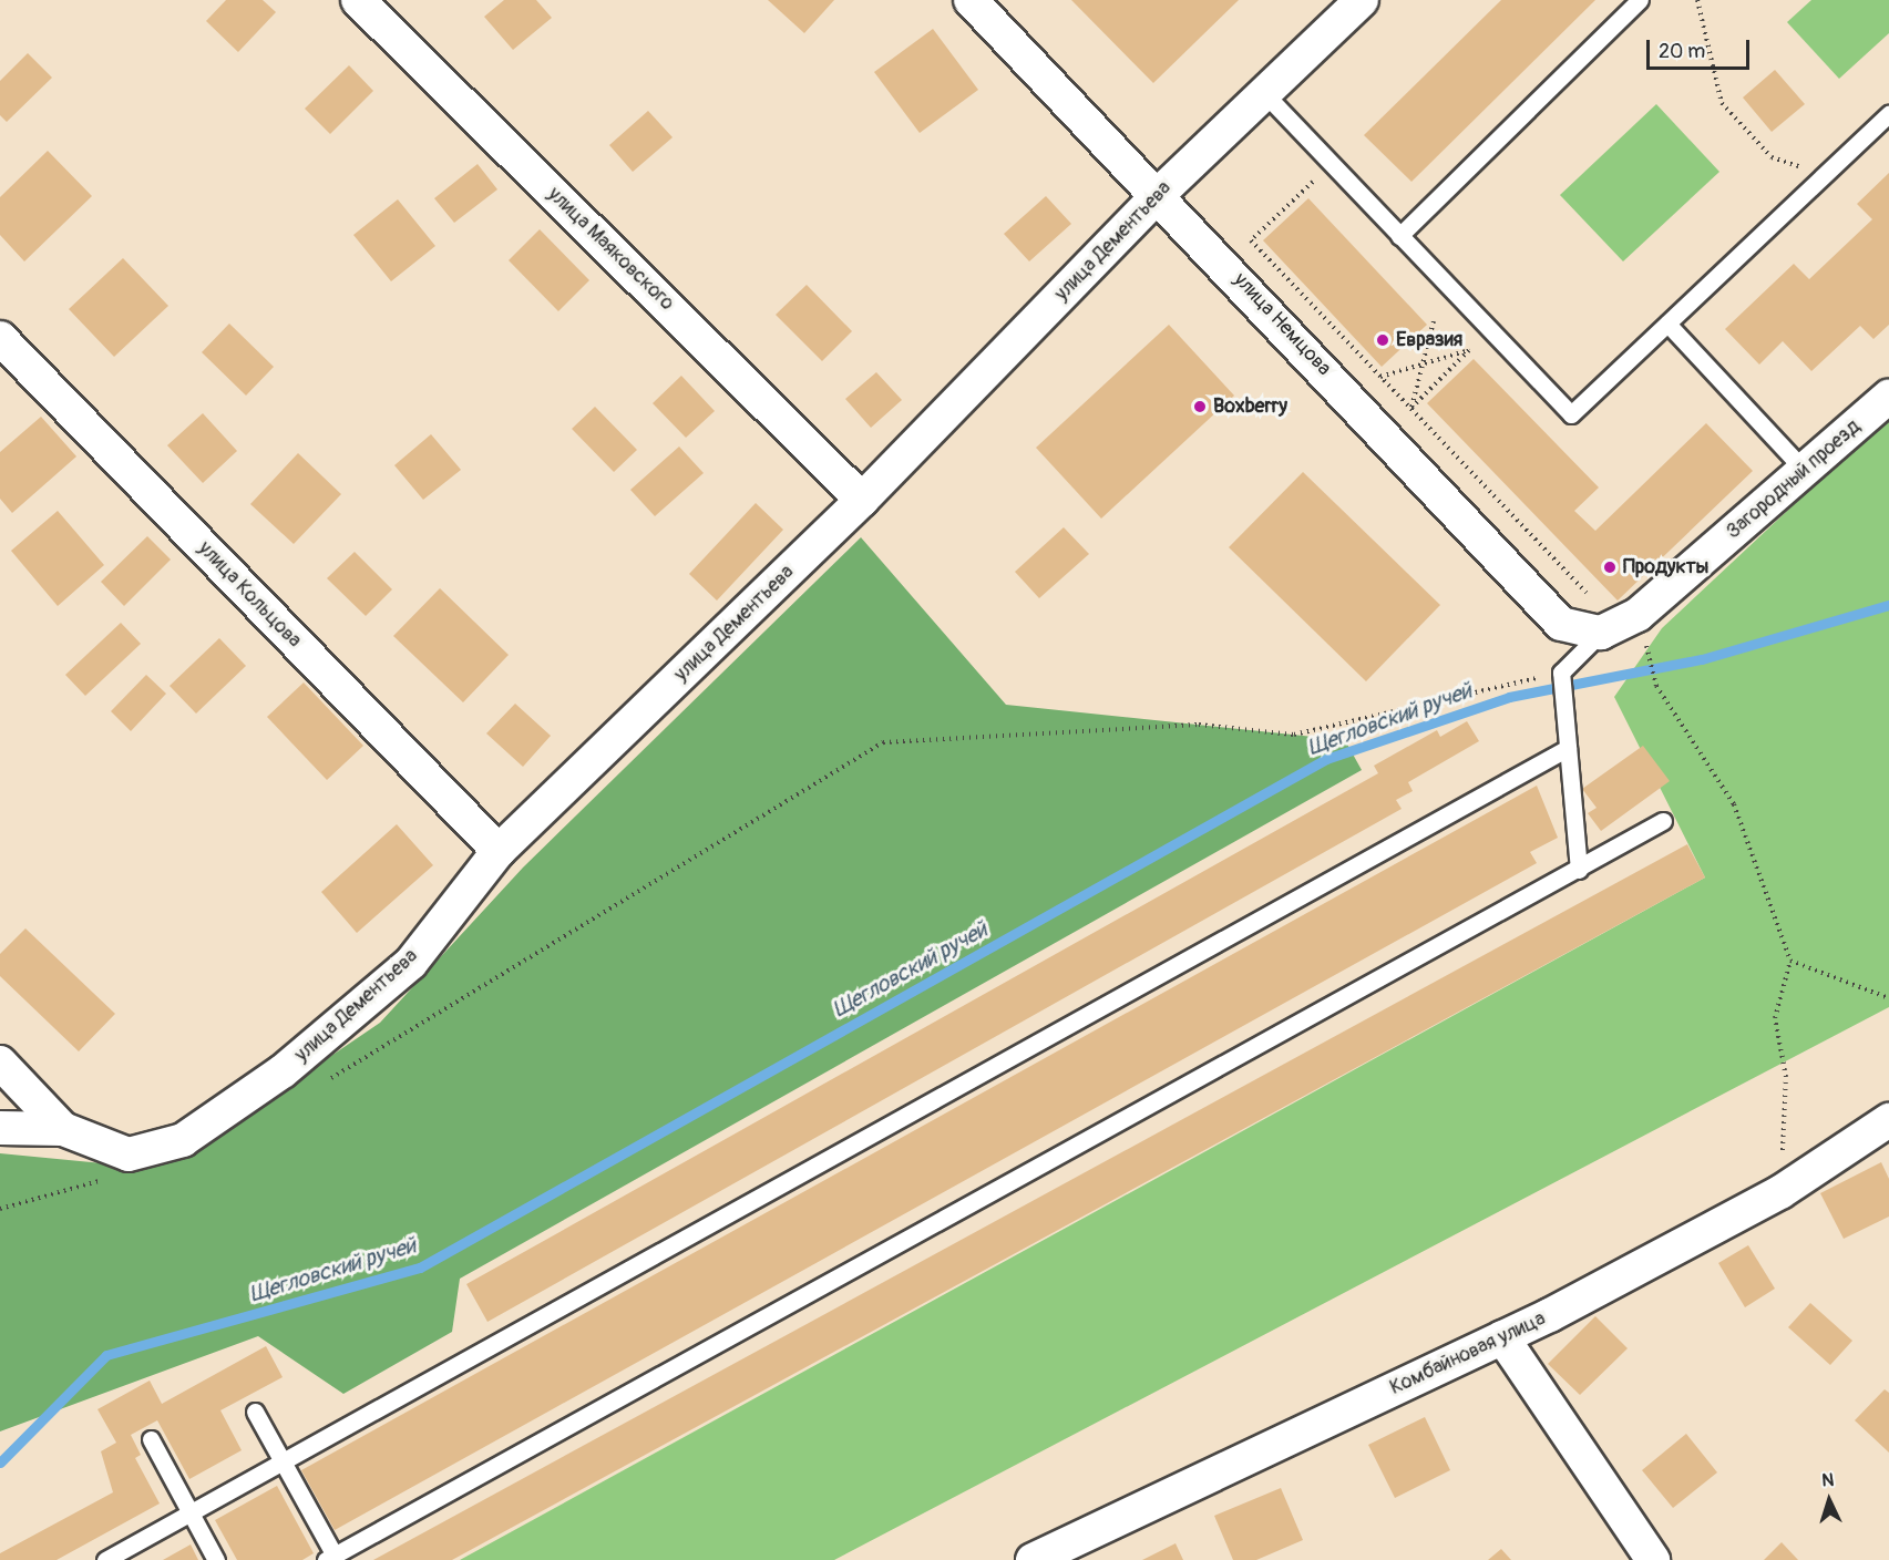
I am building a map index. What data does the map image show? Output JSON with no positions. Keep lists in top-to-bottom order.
{
  "streets": {
    "street": [
      "улица Дементьева",
      "улица Маяковского",
      "улица Немцова",
      "Загородный проезд",
      "улица Кольцова",
      "Комбайновая улица"
    ]
  },
  "crossings": [
    ["улица Дементьева", "улица Маяковского"],
    ["улица Дементьева", "улица Немцова"],
    ["улица Дементьева", "улица Кольцова"],
    ["улица Немцова", "Загородный проезд"]
  ],
  "water": ["Щегловский ручей"],
  "places": ["Евразия", "Boxberry", "Продукты"],
  "scale_bar": "20 m",
  "north": "top"
}
